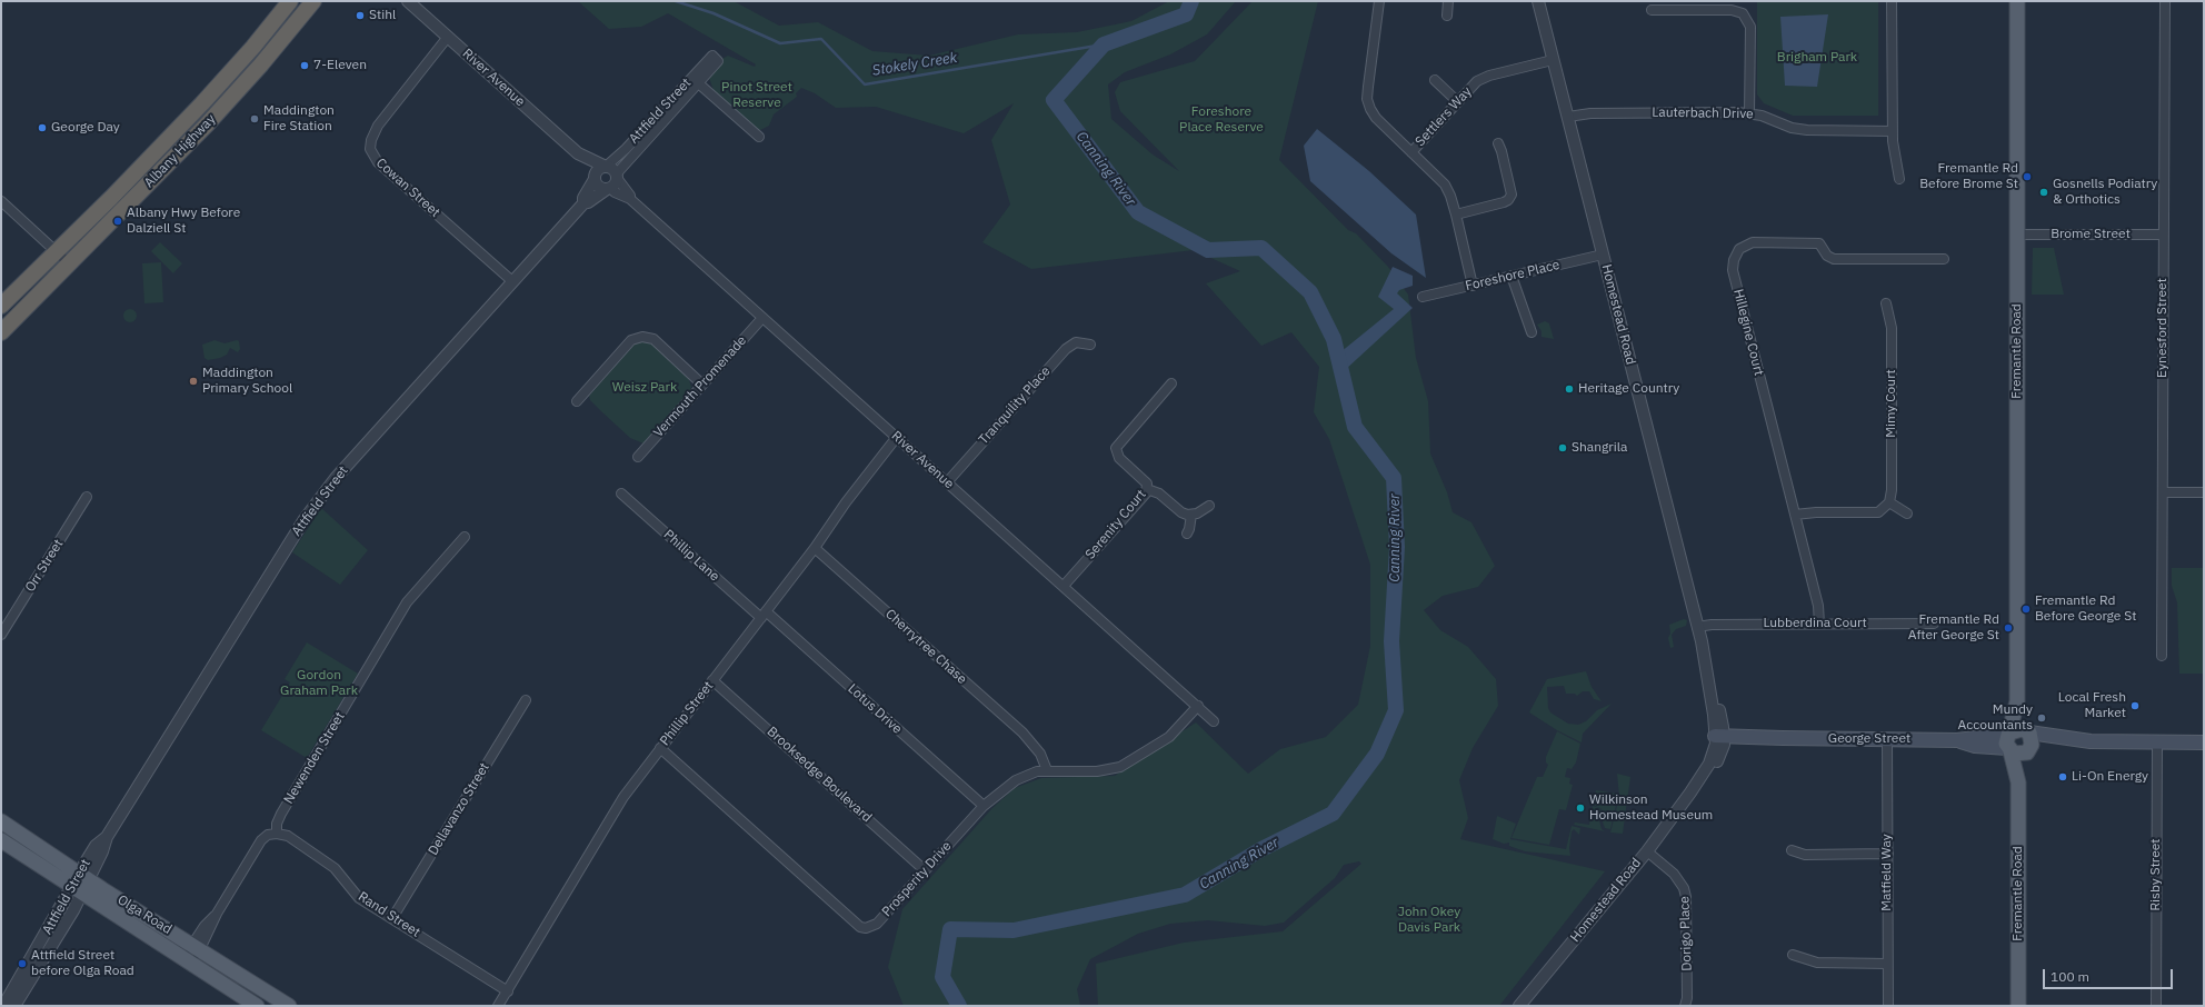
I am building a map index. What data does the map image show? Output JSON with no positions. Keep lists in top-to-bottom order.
{
  "streets": {
    "highway": ["Albany Highway"],
    "main road": ["Fremantle Road", "George Street", "Olga Road"],
    "street": [
      "River Avenue",
      "Attfield Street",
      "Lauterbach Drive",
      "Settlers Way",
      "Cowan Street",
      "Brome Street",
      "Foreshore Place",
      "Homestead Road",
      "Eynesford Street",
      "Hillegine Court",
      "Vermouth Promenade",
      "Mimy Court",
      "Tranquility Place",
      "Serenity Court",
      "Phillip Lane",
      "Orr Street",
      "Lubberdina Court",
      "Cherrytree Chase",
      "Lotus Drive",
      "Phillip Street",
      "Newenden Street",
      "Brooksedge Boulevard",
      "Dellavanzo Street",
      "Matfield Way",
      "Risby Street",
      "Prosperity Drive",
      "Rand Street",
      "Dorigo Place"
    ]
  },
  "crossings": [
    ["River Avenue", "Attfield Street"],
    ["River Avenue", "Cowan Street"],
    ["River Avenue", "Vermouth Promenade"],
    ["River Avenue", "Tranquility Place"],
    ["River Avenue", "Serenity Court"],
    ["River Avenue", "Phillip Street"],
    ["River Avenue", "Prosperity Drive"],
    ["Attfield Street", "Cowan Street"],
    ["Attfield Street", "Olga Road"],
    ["Lauterbach Drive", "Homestead Road"],
    ["Settlers Way", "Homestead Road"],
    ["Brome Street", "Eynesford Street"],
    ["Brome Street", "Fremantle Road"],
    ["Foreshore Place", "Homestead Road"],
    ["Homestead Road", "Lubberdina Court"],
    ["Homestead Road", "George Street"],
    ["Homestead Road", "Dorigo Place"],
    ["Hillegine Court", "Lubberdina Court"],
    ["Fremantle Road", "George Street"],
    ["Phillip Lane", "Lotus Drive"],
    ["Phillip Lane", "Phillip Street"],
    ["Cherrytree Chase", "Phillip Street"],
    ["Cherrytree Chase", "Prosperity Drive"],
    ["Lotus Drive", "Phillip Street"],
    ["Lotus Drive", "Prosperity Drive"],
    ["Phillip Street", "Brooksedge Boulevard"],
    ["Phillip Street", "Prosperity Drive"],
    ["Phillip Street", "Rand Street"],
    ["George Street", "Matfield Way"],
    ["Newenden Street", "Rand Street"],
    ["Brooksedge Boulevard", "Prosperity Drive"],
    ["Dellavanzo Street", "Rand Street"]
  ],
  "water": ["Stokely Creek", "Canning River"],
  "parks": [
    "Brigham Park",
    "Pinot Street Reserve",
    "Foreshore Place Reserve",
    "Weisz Park",
    "Gordon Graham Park",
    "John Okey Davis Park"
  ],
  "places": [
    "Stihl",
    "7-Eleven",
    "Maddington Fire Station",
    "George Day",
    "Fremantle Rd Before Brome St",
    "Gosnells Podiatry & Orthotics",
    "Albany Hwy Before Dalziell St",
    "Maddington Primary School",
    "Heritage Country",
    "Shangrila",
    "Fremantle Rd Before George St",
    "Fremantle Rd After George St",
    "Local Fresh Market",
    "Mundy Accountants",
    "Li-On Energy",
    "Wilkinson Homestead Museum",
    "Attfield Street before Olga Road"
  ],
  "scale_bar": "100 m"
}
